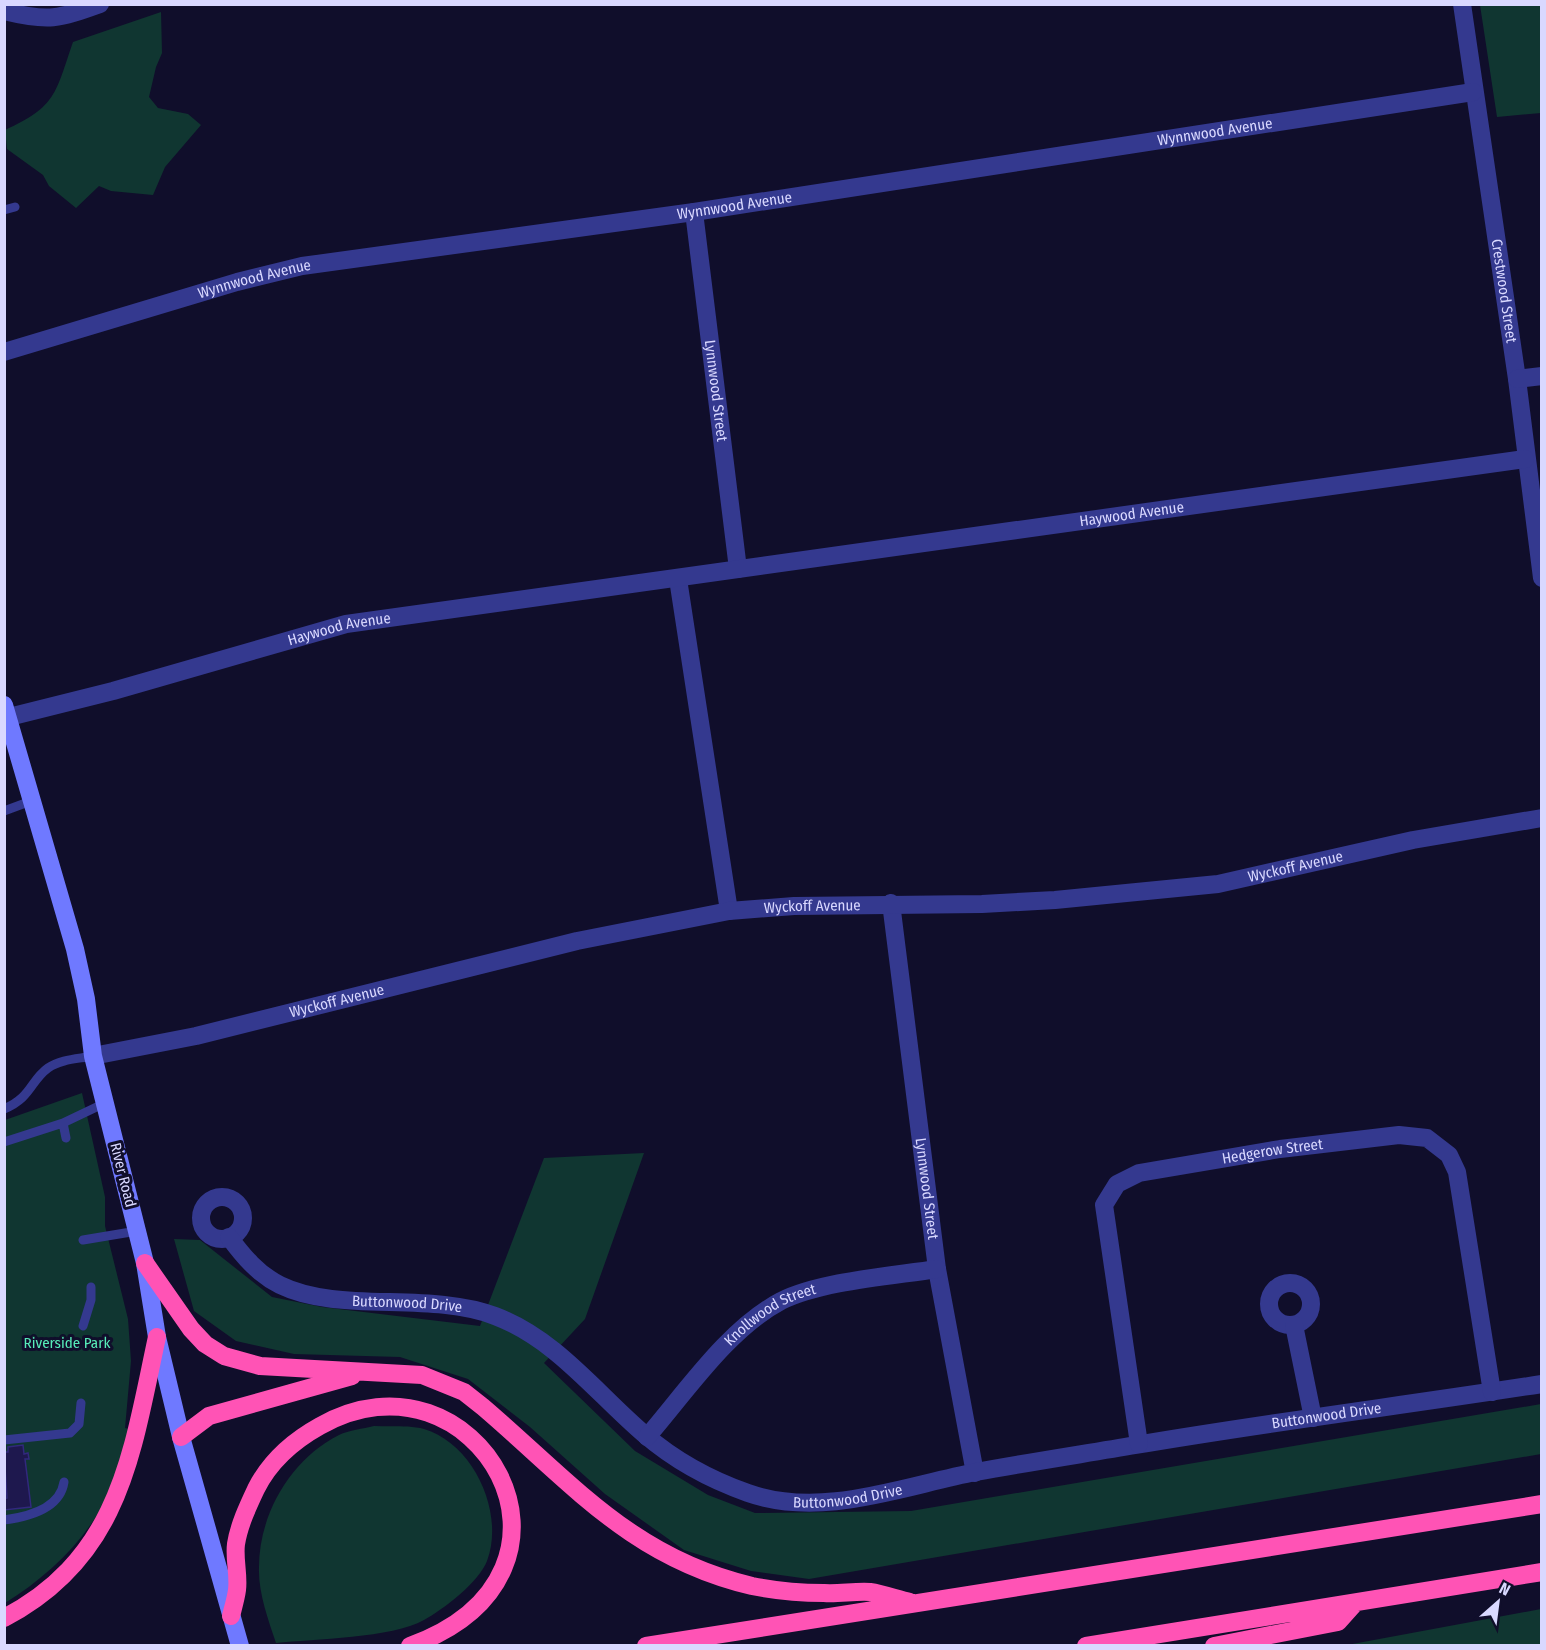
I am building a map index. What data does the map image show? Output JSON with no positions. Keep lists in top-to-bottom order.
{
  "streets": {
    "street": [
      "Wynnwood Avenue",
      "Crestwood Street",
      "Lynnwood Street",
      "Haywood Avenue",
      "Wyckoff Avenue",
      "Hedgerow Street",
      "River Road",
      "Buttonwood Drive",
      "Knollwood Street"
    ]
  },
  "crossings": [
    ["Wynnwood Avenue", "Crestwood Street"],
    ["Wynnwood Avenue", "Lynnwood Street"],
    ["Crestwood Street", "Haywood Avenue"],
    ["Lynnwood Street", "Haywood Avenue"],
    ["Lynnwood Street", "Wyckoff Avenue"],
    ["Lynnwood Street", "Buttonwood Drive"],
    ["Lynnwood Street", "Knollwood Street"],
    ["Haywood Avenue", "River Road"],
    ["Wyckoff Avenue", "River Road"],
    ["Hedgerow Street", "Buttonwood Drive"],
    ["Buttonwood Drive", "Knollwood Street"]
  ],
  "parks": ["Riverside Park"],
  "north": "top right"
}
